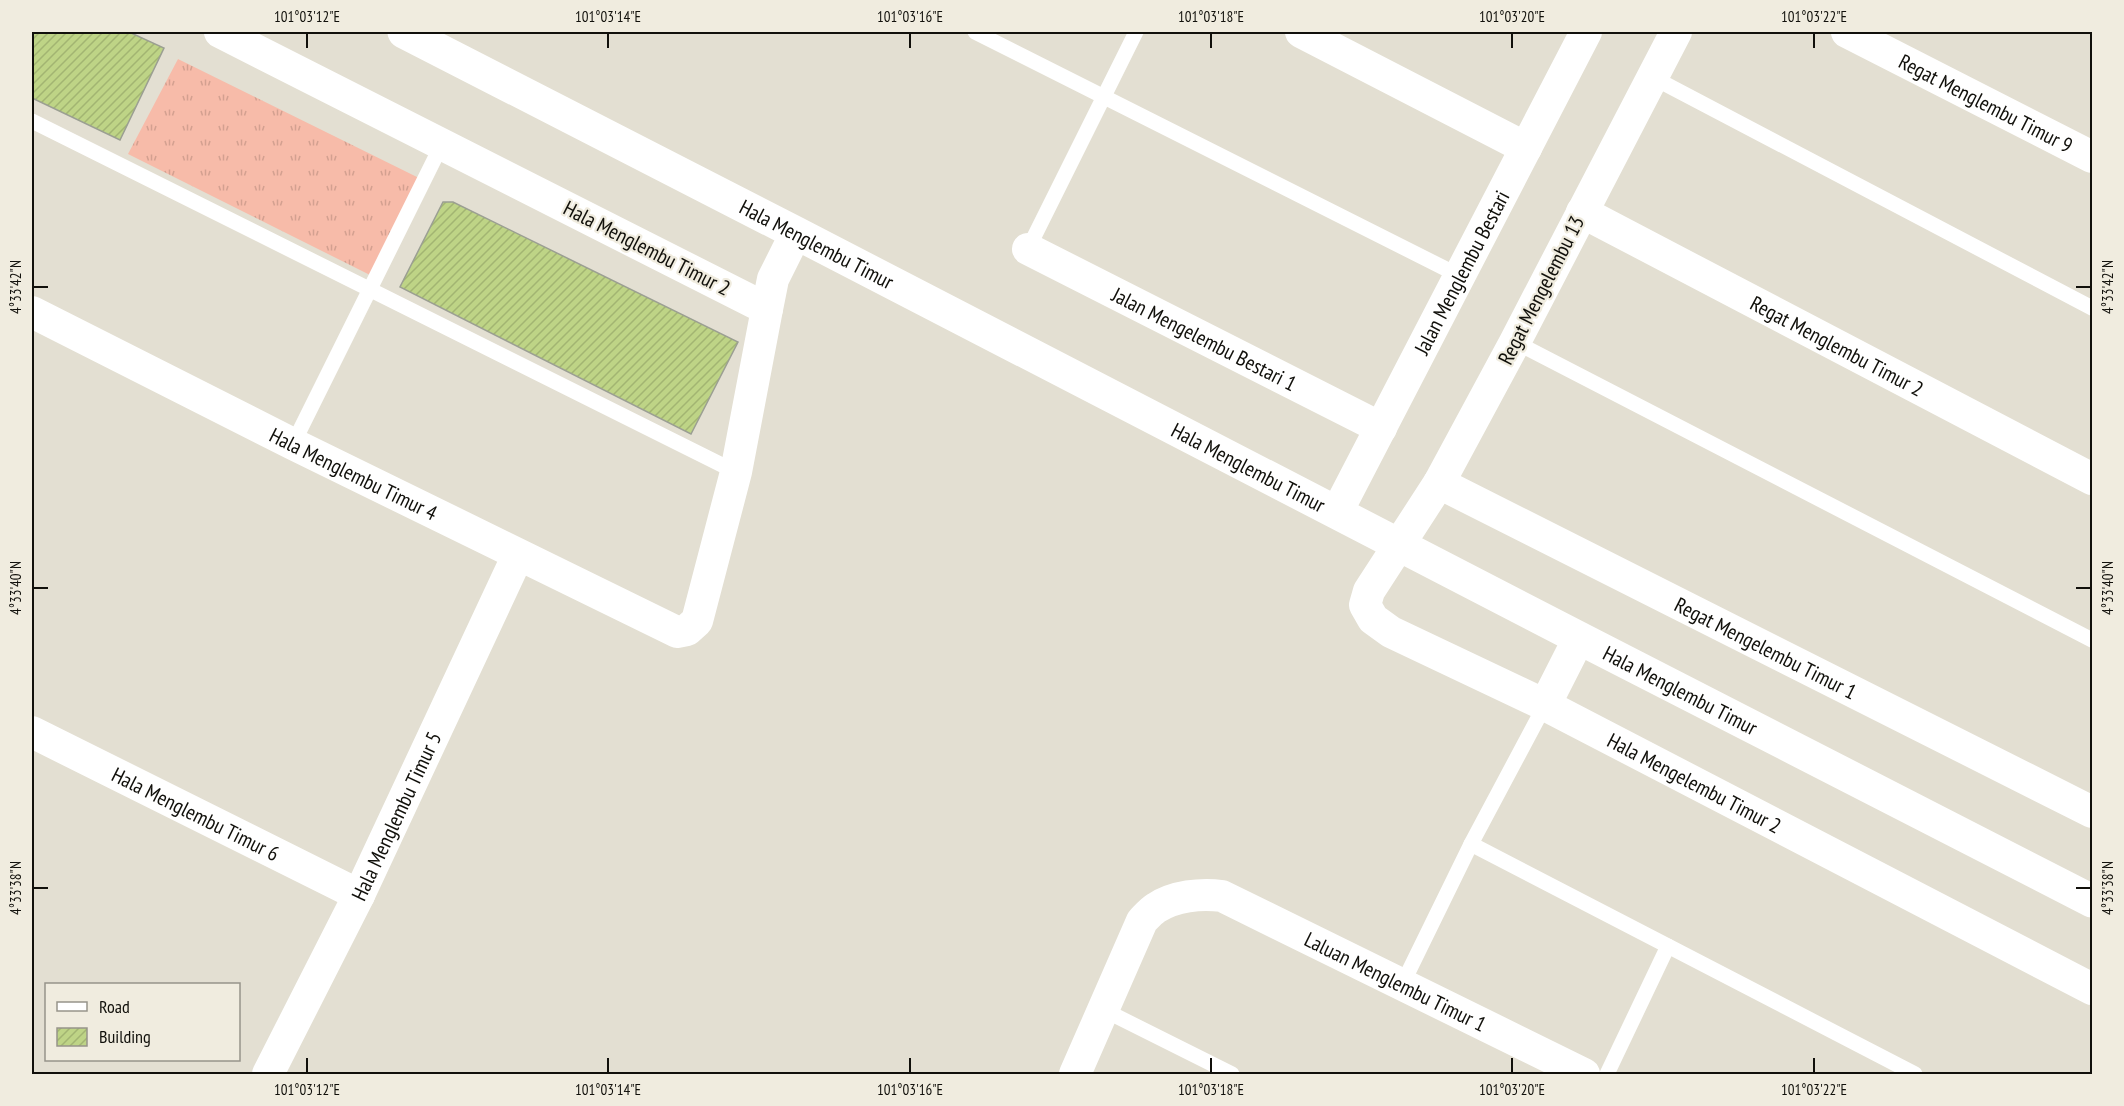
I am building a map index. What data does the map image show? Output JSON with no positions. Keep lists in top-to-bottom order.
{
  "streets": {
    "street": [
      "Regat Menglembu Timur 9",
      "Hala Menglembu Timur",
      "Hala Menglembu Timur 2",
      "Jalan Menglembu Bestari",
      "Regat Mengelembu 13",
      "Jalan Mengelembu Bestari 1",
      "Regat Menglembu Timur 2",
      "Hala Menglembu Timur 4",
      "Regat Mengelembu Timur 1",
      "Hala Mengelembu Timur 2",
      "Hala Menglembu Timur 6",
      "Hala Menglembu Timur 5",
      "Laluan Menglembu Timur 1"
    ]
  },
  "crossings": [
    ["Hala Menglembu Timur", "Jalan Menglembu Bestari"],
    ["Hala Menglembu Timur", "Regat Mengelembu 13"],
    ["Hala Menglembu Timur", "Hala Mengelembu Timur 2"],
    ["Jalan Menglembu Bestari", "Jalan Mengelembu Bestari 1"],
    ["Regat Mengelembu 13", "Regat Menglembu Timur 2"],
    ["Regat Mengelembu 13", "Regat Mengelembu Timur 1"],
    ["Regat Mengelembu 13", "Hala Mengelembu Timur 2"],
    ["Hala Menglembu Timur 4", "Hala Menglembu Timur 5"],
    ["Hala Menglembu Timur 6", "Hala Menglembu Timur 5"]
  ],
  "legend": ["Road", "Building"],
  "coordinates": [
    "101°03'12\"E",
    "101°03'14\"E",
    "101°03'16\"E",
    "101°03'18\"E",
    "101°03'20\"E",
    "101°03'22\"E",
    "4°33'42\"N",
    "4°33'40\"N",
    "4°33'38\"N"
  ]
}
